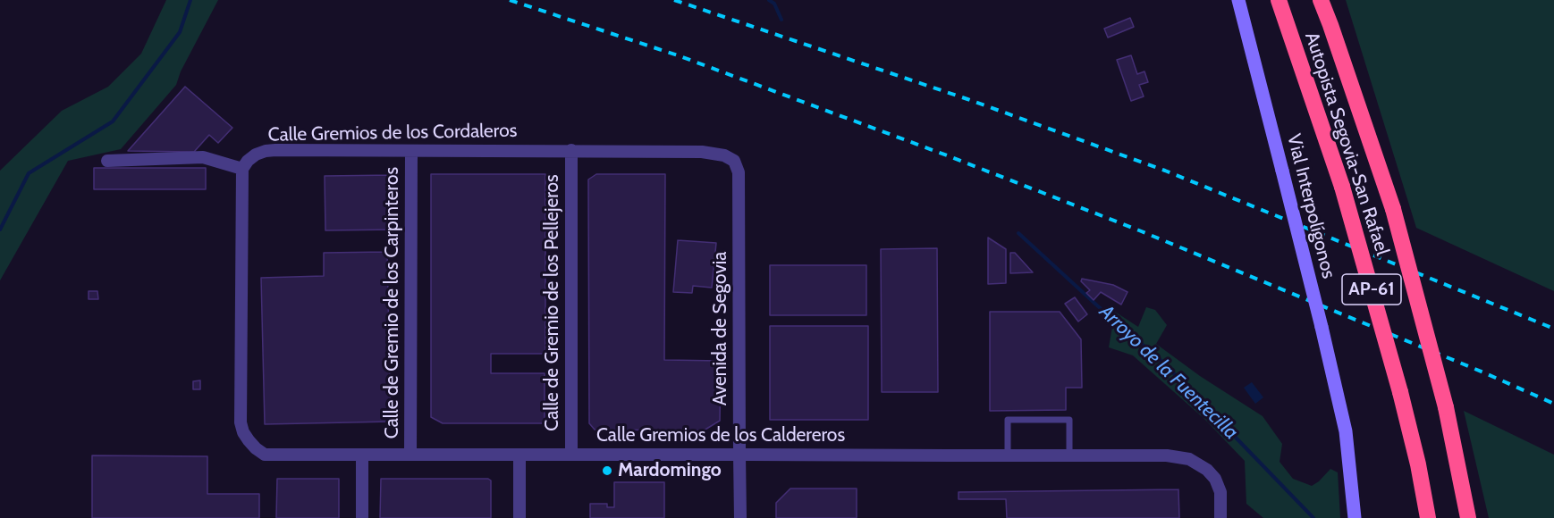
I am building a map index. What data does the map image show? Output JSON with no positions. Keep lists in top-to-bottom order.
{
  "streets": {
    "highway": ["Autopista Segovia-San Rafael", "AP-61"],
    "main road": ["Vial Interpolígonos"],
    "street": [
      "Calle Gremios de los Cordaleros",
      "Calle de Gremio de los Carpinteros",
      "Calle de Gremio de los Pellejeros",
      "Avenida de Segovia",
      "Calle Gremios de los Caldereros"
    ]
  },
  "crossings": [
    ["Calle Gremios de los Cordaleros", "Calle de Gremio de los Carpinteros"],
    ["Calle Gremios de los Cordaleros", "Calle de Gremio de los Pellejeros"],
    ["Calle Gremios de los Cordaleros", "Avenida de Segovia"],
    ["Calle Gremios de los Cordaleros", "Calle Gremios de los Caldereros"],
    ["Calle de Gremio de los Carpinteros", "Calle Gremios de los Caldereros"],
    ["Calle de Gremio de los Pellejeros", "Calle Gremios de los Caldereros"],
    ["Avenida de Segovia", "Calle Gremios de los Caldereros"]
  ],
  "water": ["Arroyo de la Fuentecilla"],
  "places": ["Mardomingo"]
}
